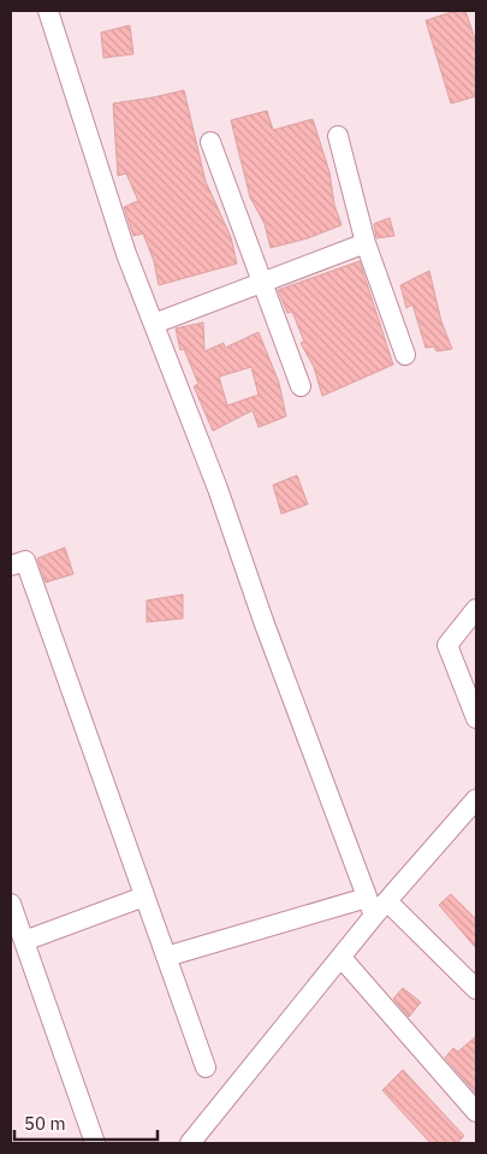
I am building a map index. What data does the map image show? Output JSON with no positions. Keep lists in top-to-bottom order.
{
  "scale_bar": "50 m"
}
